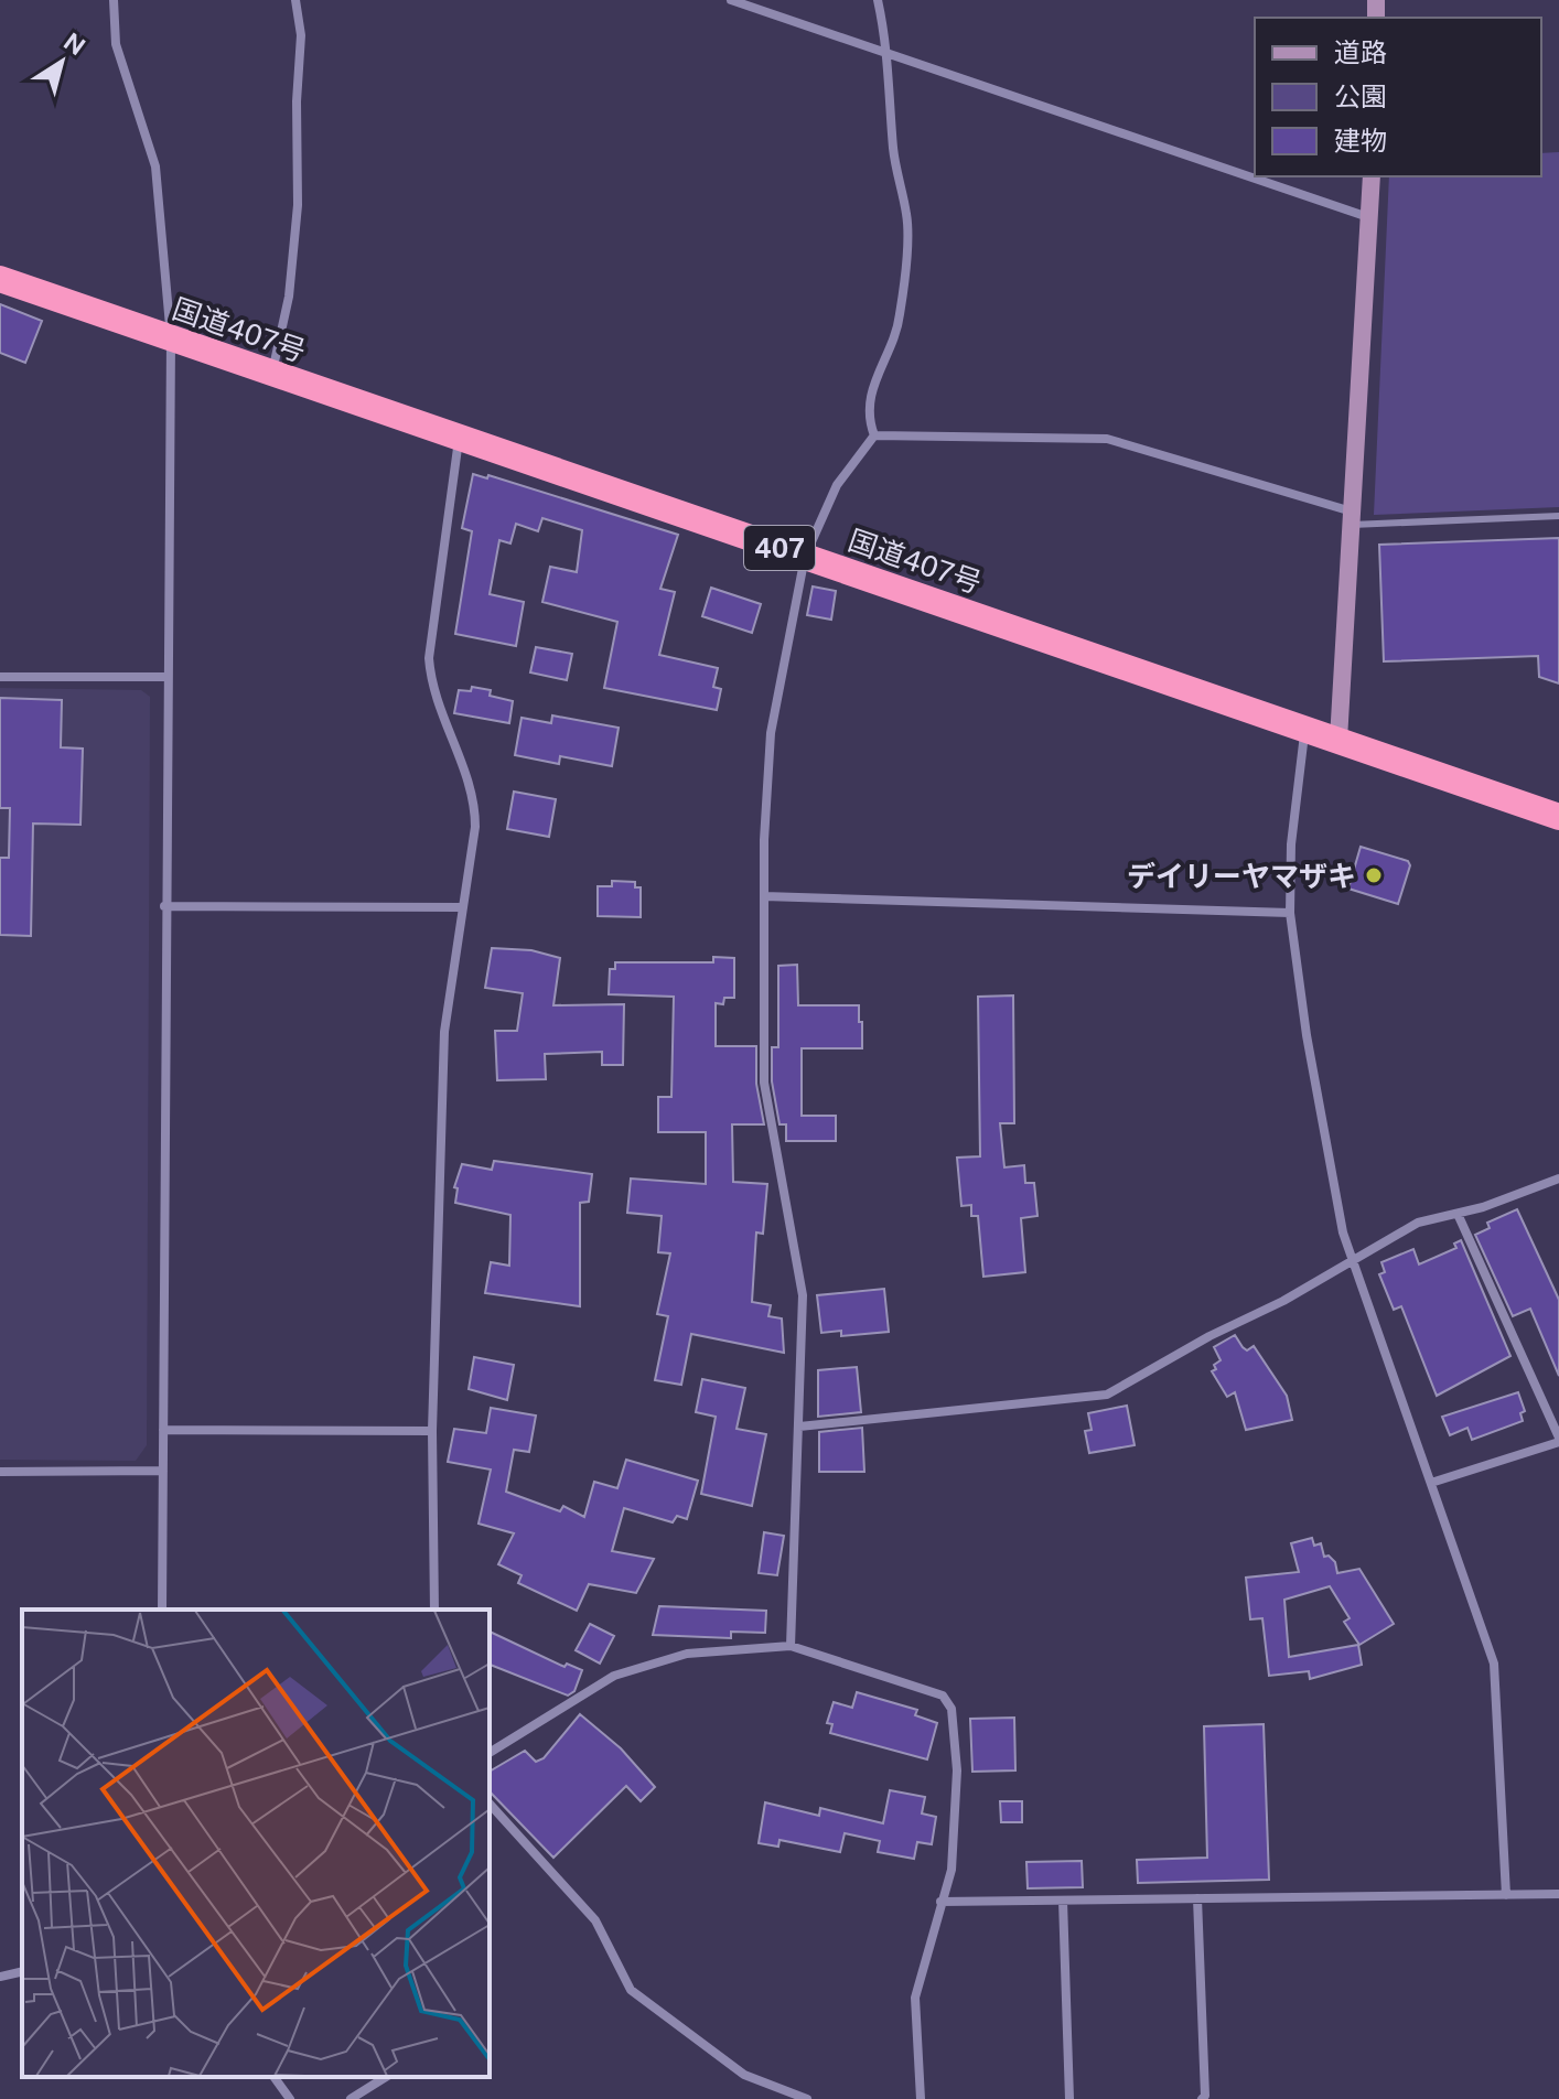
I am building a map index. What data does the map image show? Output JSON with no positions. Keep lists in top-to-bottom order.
{
  "streets": {
    "highway": ["国道407号", "407"]
  },
  "places": ["デイリーヤマザキ"],
  "legend": ["道路", "公園", "建物"],
  "north": "top right"
}
